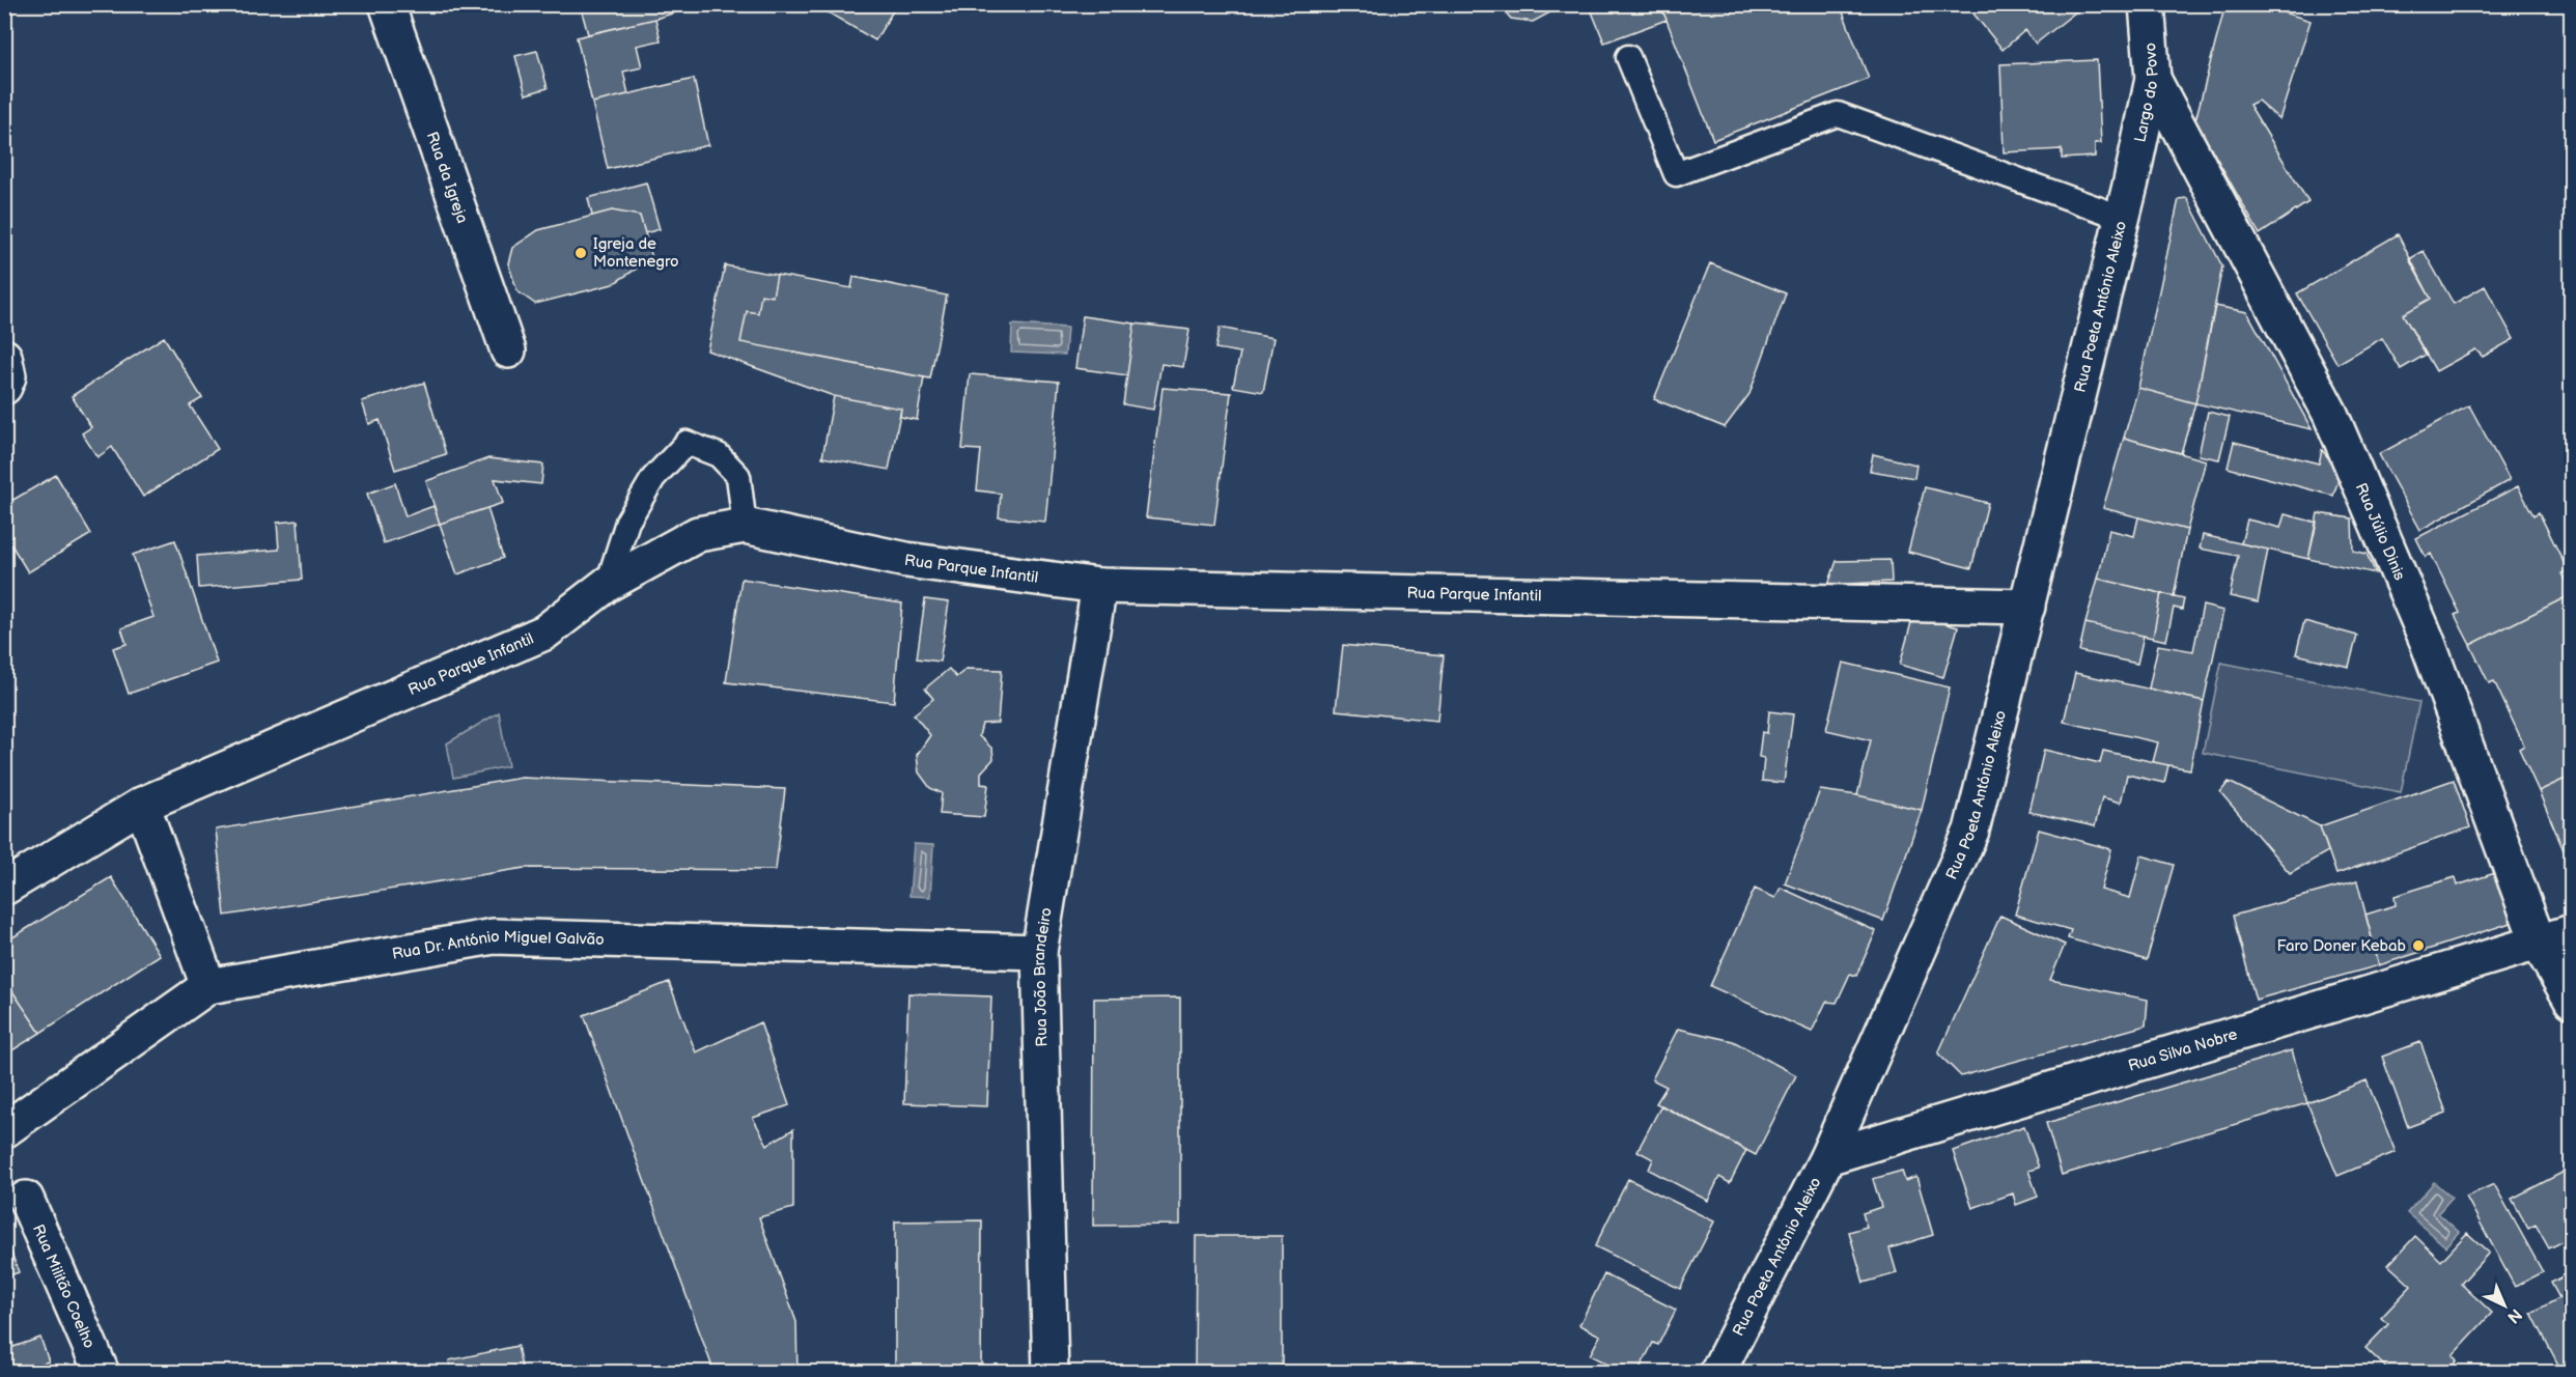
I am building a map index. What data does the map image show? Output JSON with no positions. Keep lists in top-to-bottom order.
{
  "streets": {
    "street": [
      "Largo do Povo",
      "Rua da Igreja",
      "Rua Poeta António Aleixo",
      "Rua Júlio Dinis",
      "Rua Parque Infantil",
      "Rua Dr. António Miguel Galvão",
      "Rua João Brandeiro",
      "Rua Silva Nobre",
      "Rua Militão Coelho"
    ]
  },
  "crossings": [
    ["Largo do Povo", "Rua Poeta António Aleixo"],
    ["Largo do Povo", "Rua Júlio Dinis"],
    ["Rua Poeta António Aleixo", "Rua Parque Infantil"],
    ["Rua Poeta António Aleixo", "Rua Silva Nobre"],
    ["Rua Júlio Dinis", "Rua Silva Nobre"],
    ["Rua Parque Infantil", "Rua João Brandeiro"],
    ["Rua Dr. António Miguel Galvão", "Rua João Brandeiro"]
  ],
  "places": ["Igreja de Montenegro", "Faro Doner Kebab"],
  "north": "bottom right"
}
